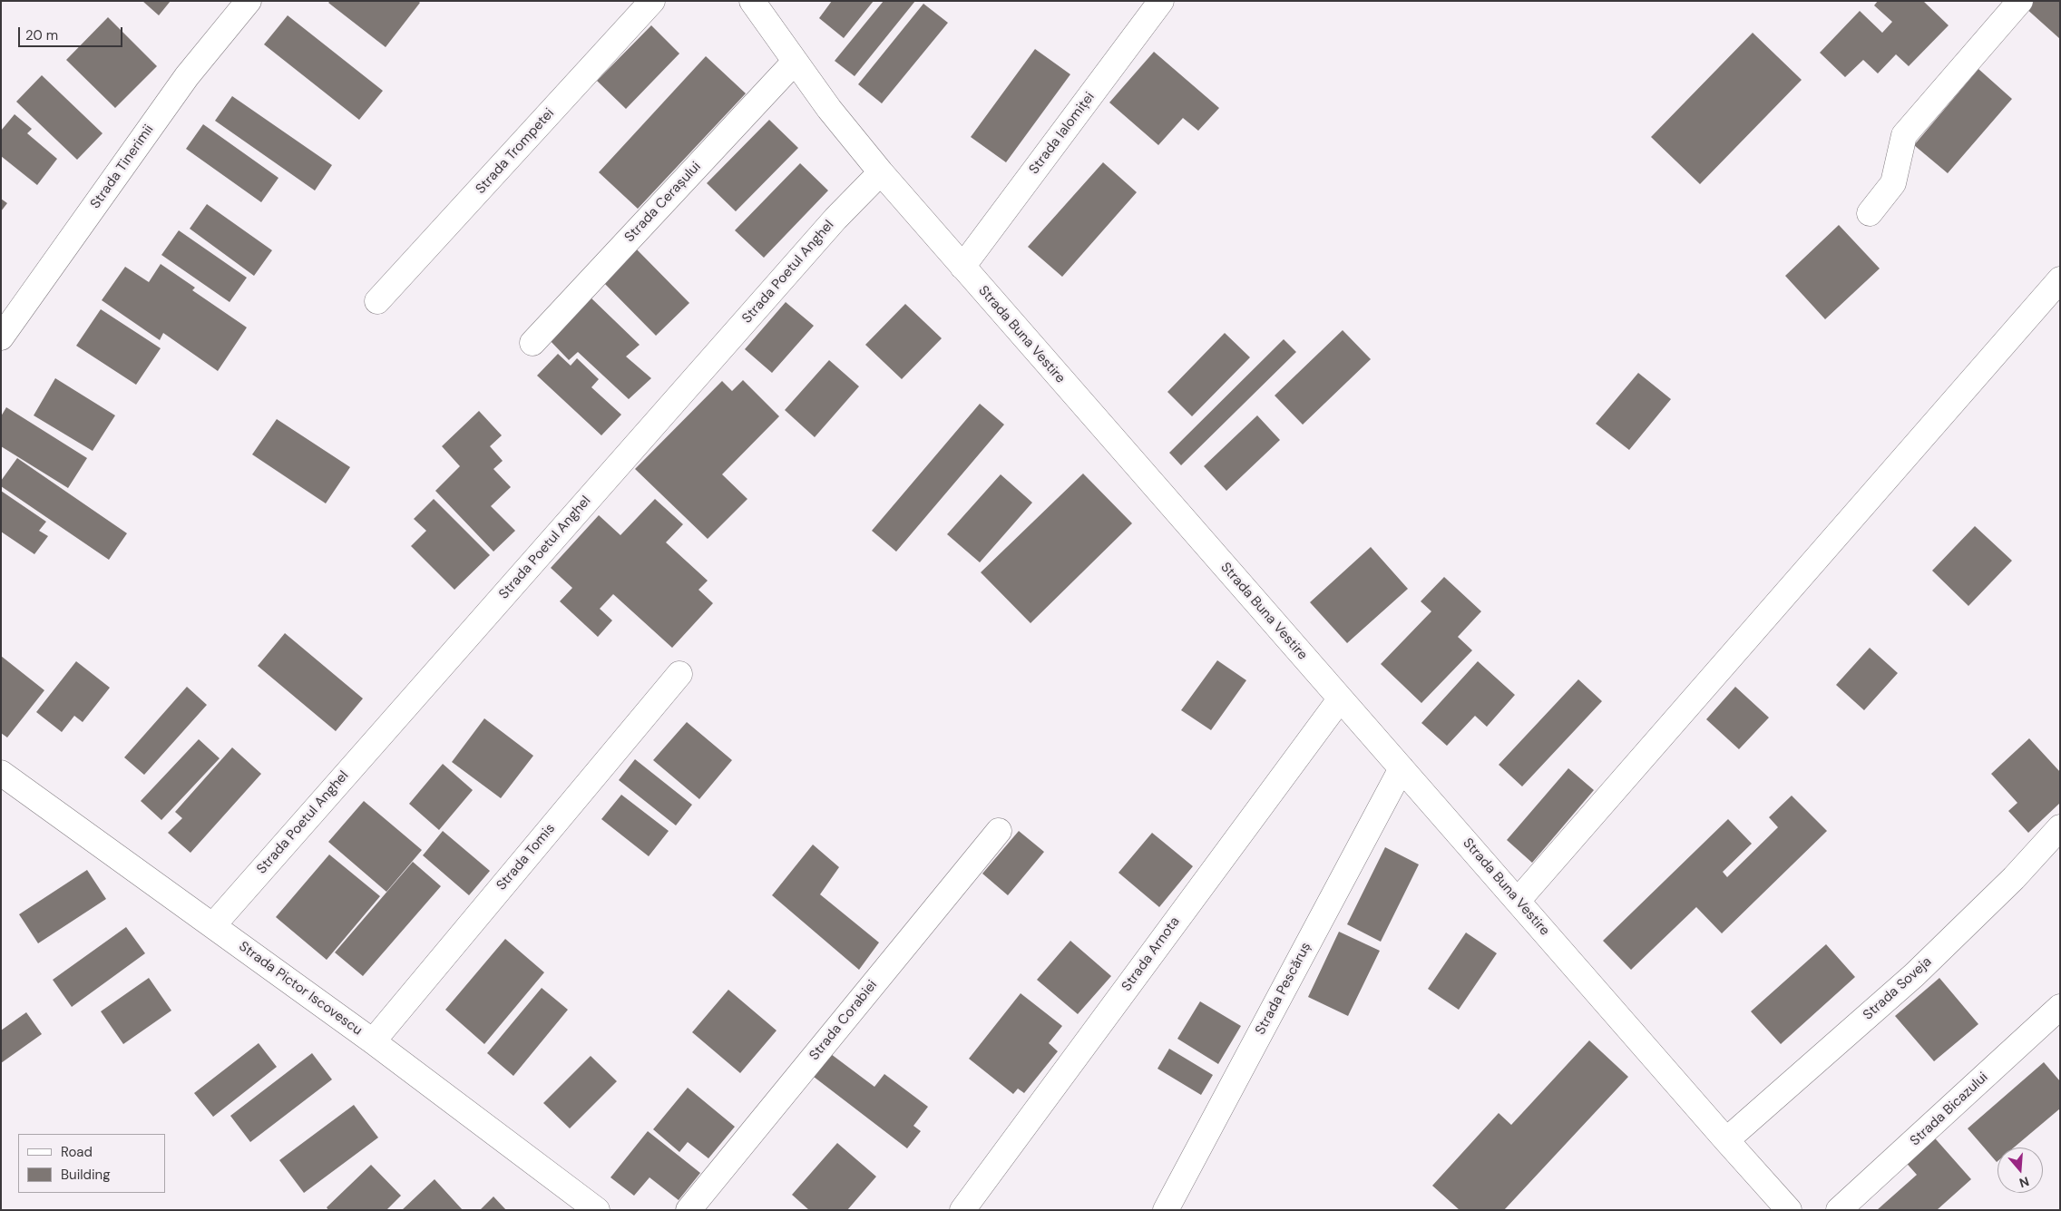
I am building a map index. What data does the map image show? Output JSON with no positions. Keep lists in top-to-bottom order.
{
  "streets": {
    "street": [
      "Strada Ialomiței",
      "Strada Trompetei",
      "Strada Tinerimii",
      "Strada Cerașului",
      "Strada Poetul Anghel",
      "Strada Buna Vestire",
      "Strada Tomis",
      "Strada Arnota",
      "Strada Pictor Iscovescu",
      "Strada Pescăruș",
      "Strada Soveja",
      "Strada Corabiei",
      "Strada Bicazului"
    ]
  },
  "crossings": [
    ["Strada Ialomiței", "Strada Buna Vestire"],
    ["Strada Cerașului", "Strada Buna Vestire"],
    ["Strada Poetul Anghel", "Strada Buna Vestire"],
    ["Strada Poetul Anghel", "Strada Pictor Iscovescu"],
    ["Strada Buna Vestire", "Strada Arnota"],
    ["Strada Buna Vestire", "Strada Pescăruș"],
    ["Strada Buna Vestire", "Strada Soveja"],
    ["Strada Tomis", "Strada Pictor Iscovescu"]
  ],
  "legend": ["Road", "Building"],
  "scale_bar": "20 m",
  "north": "bottom"
}
